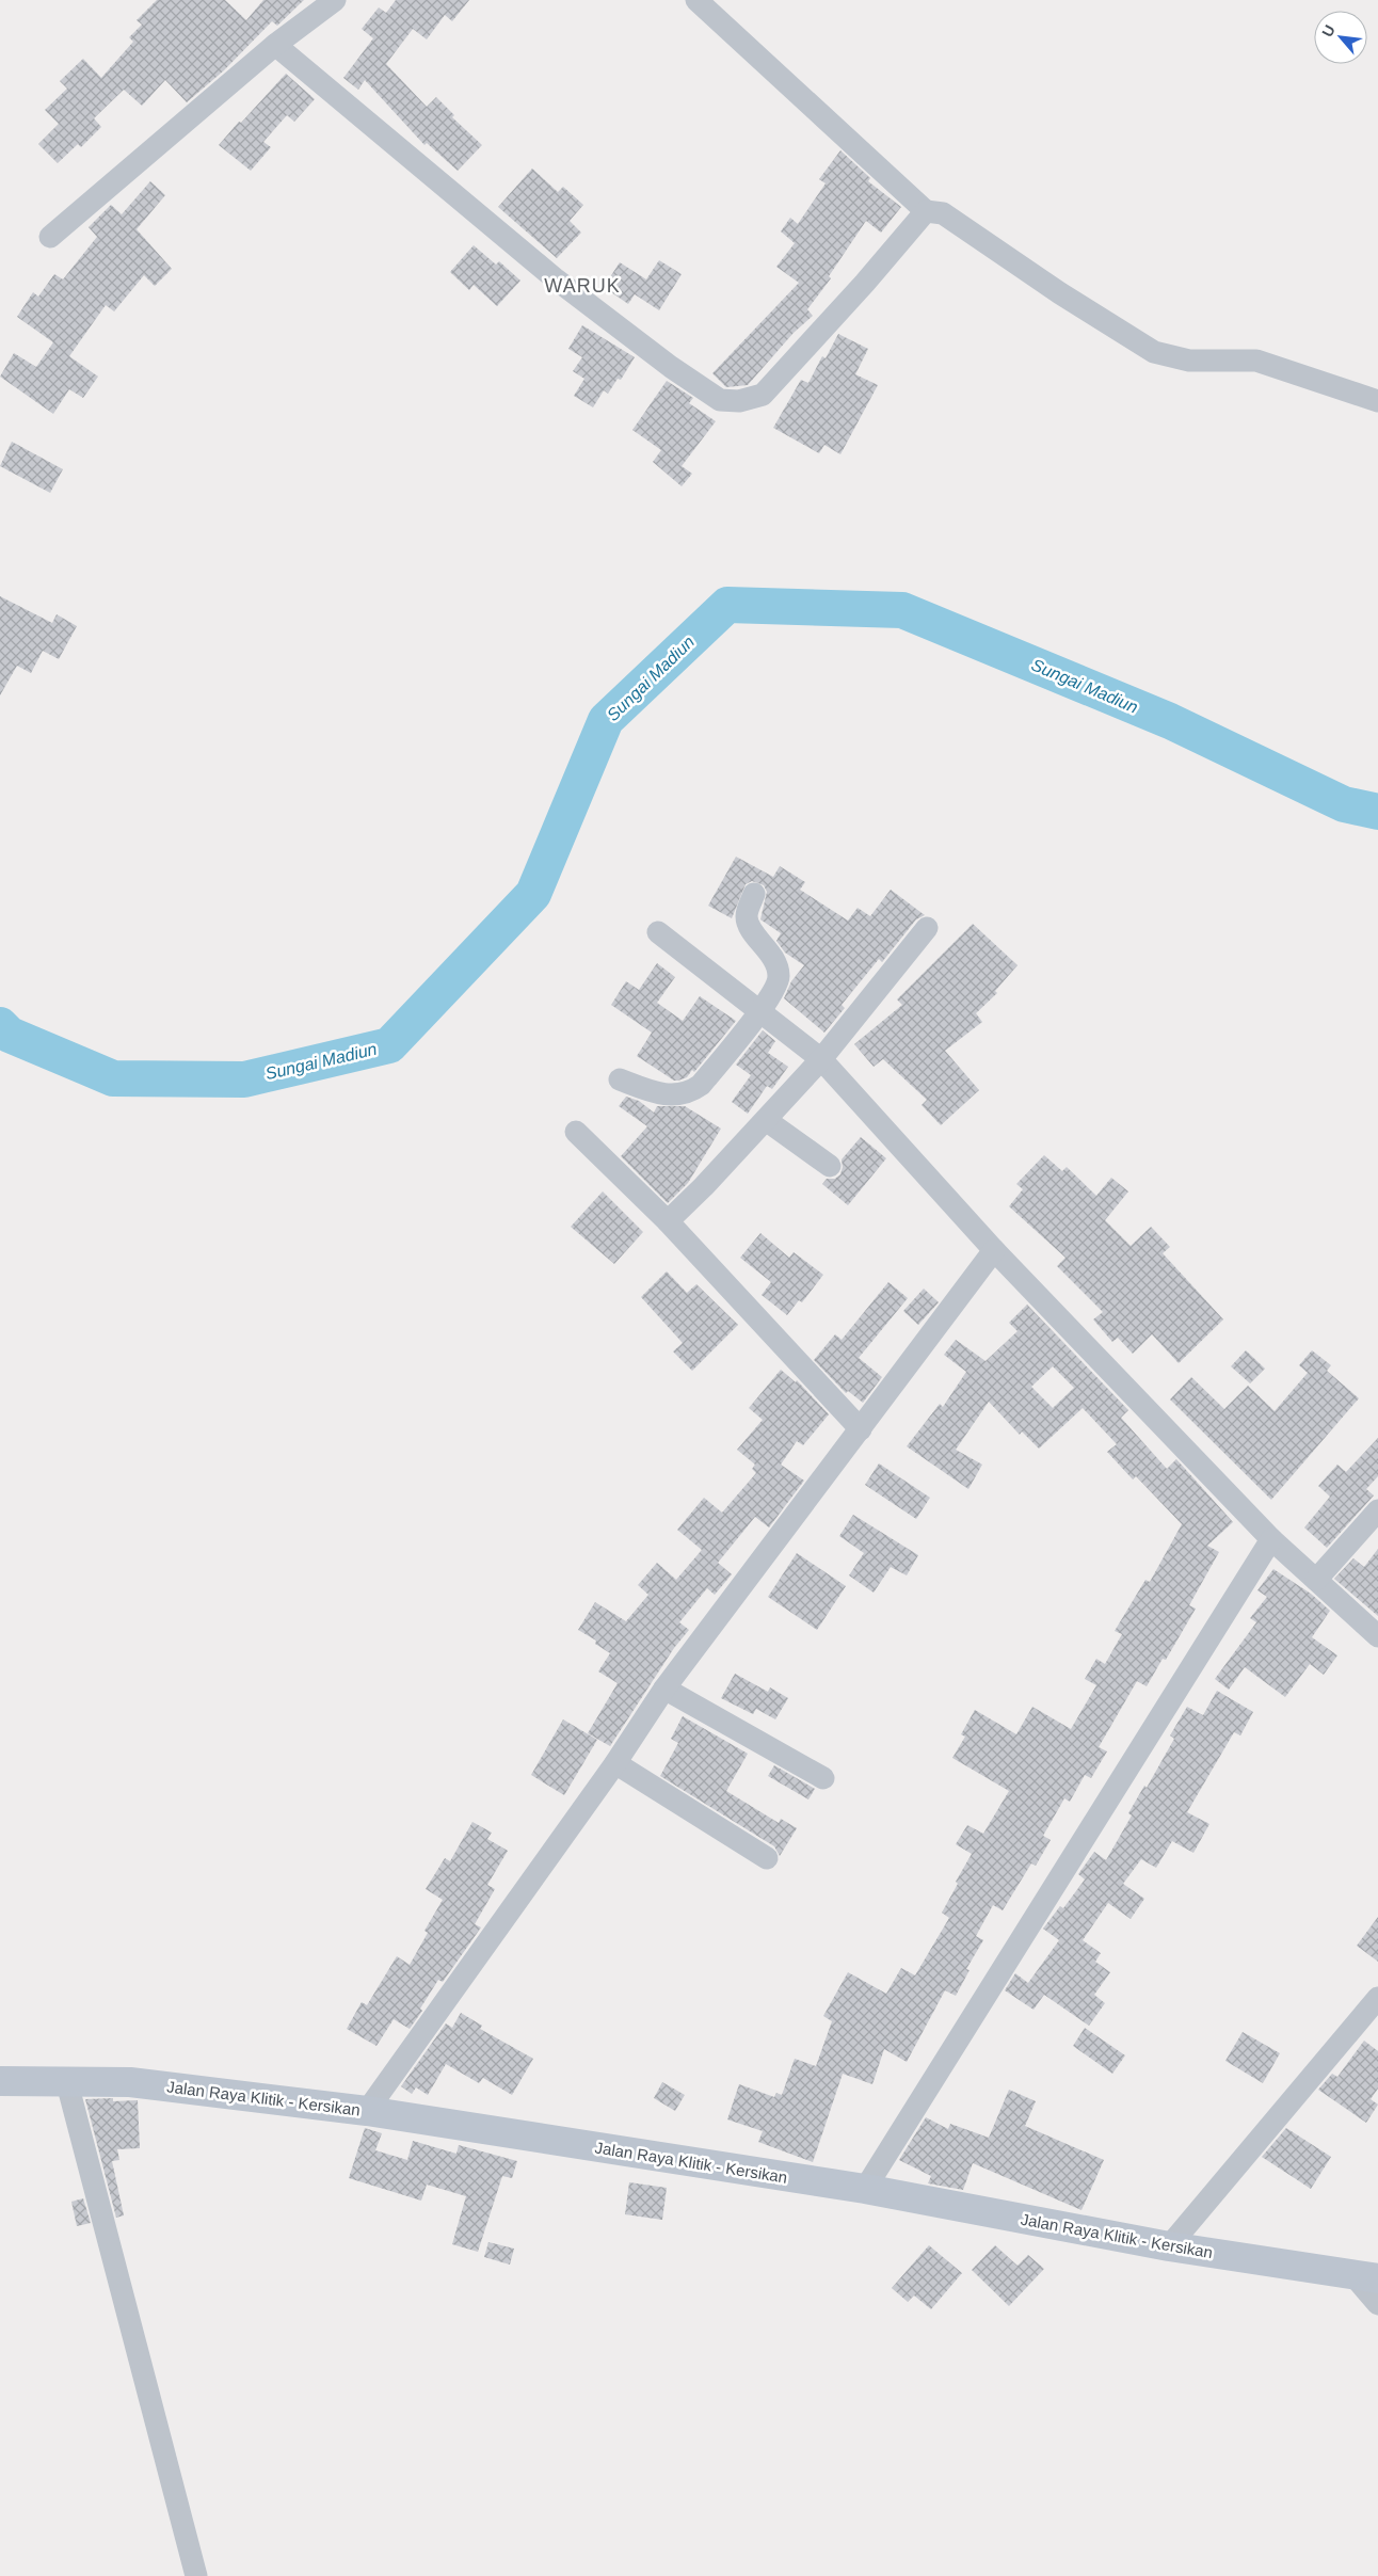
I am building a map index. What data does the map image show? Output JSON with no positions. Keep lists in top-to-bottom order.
{
  "streets": {
    "street": ["Jalan Raya Klitik - Kersikan"]
  },
  "districts": ["WARUK"],
  "water": ["Sungai Madiun"],
  "north": "top left"
}
